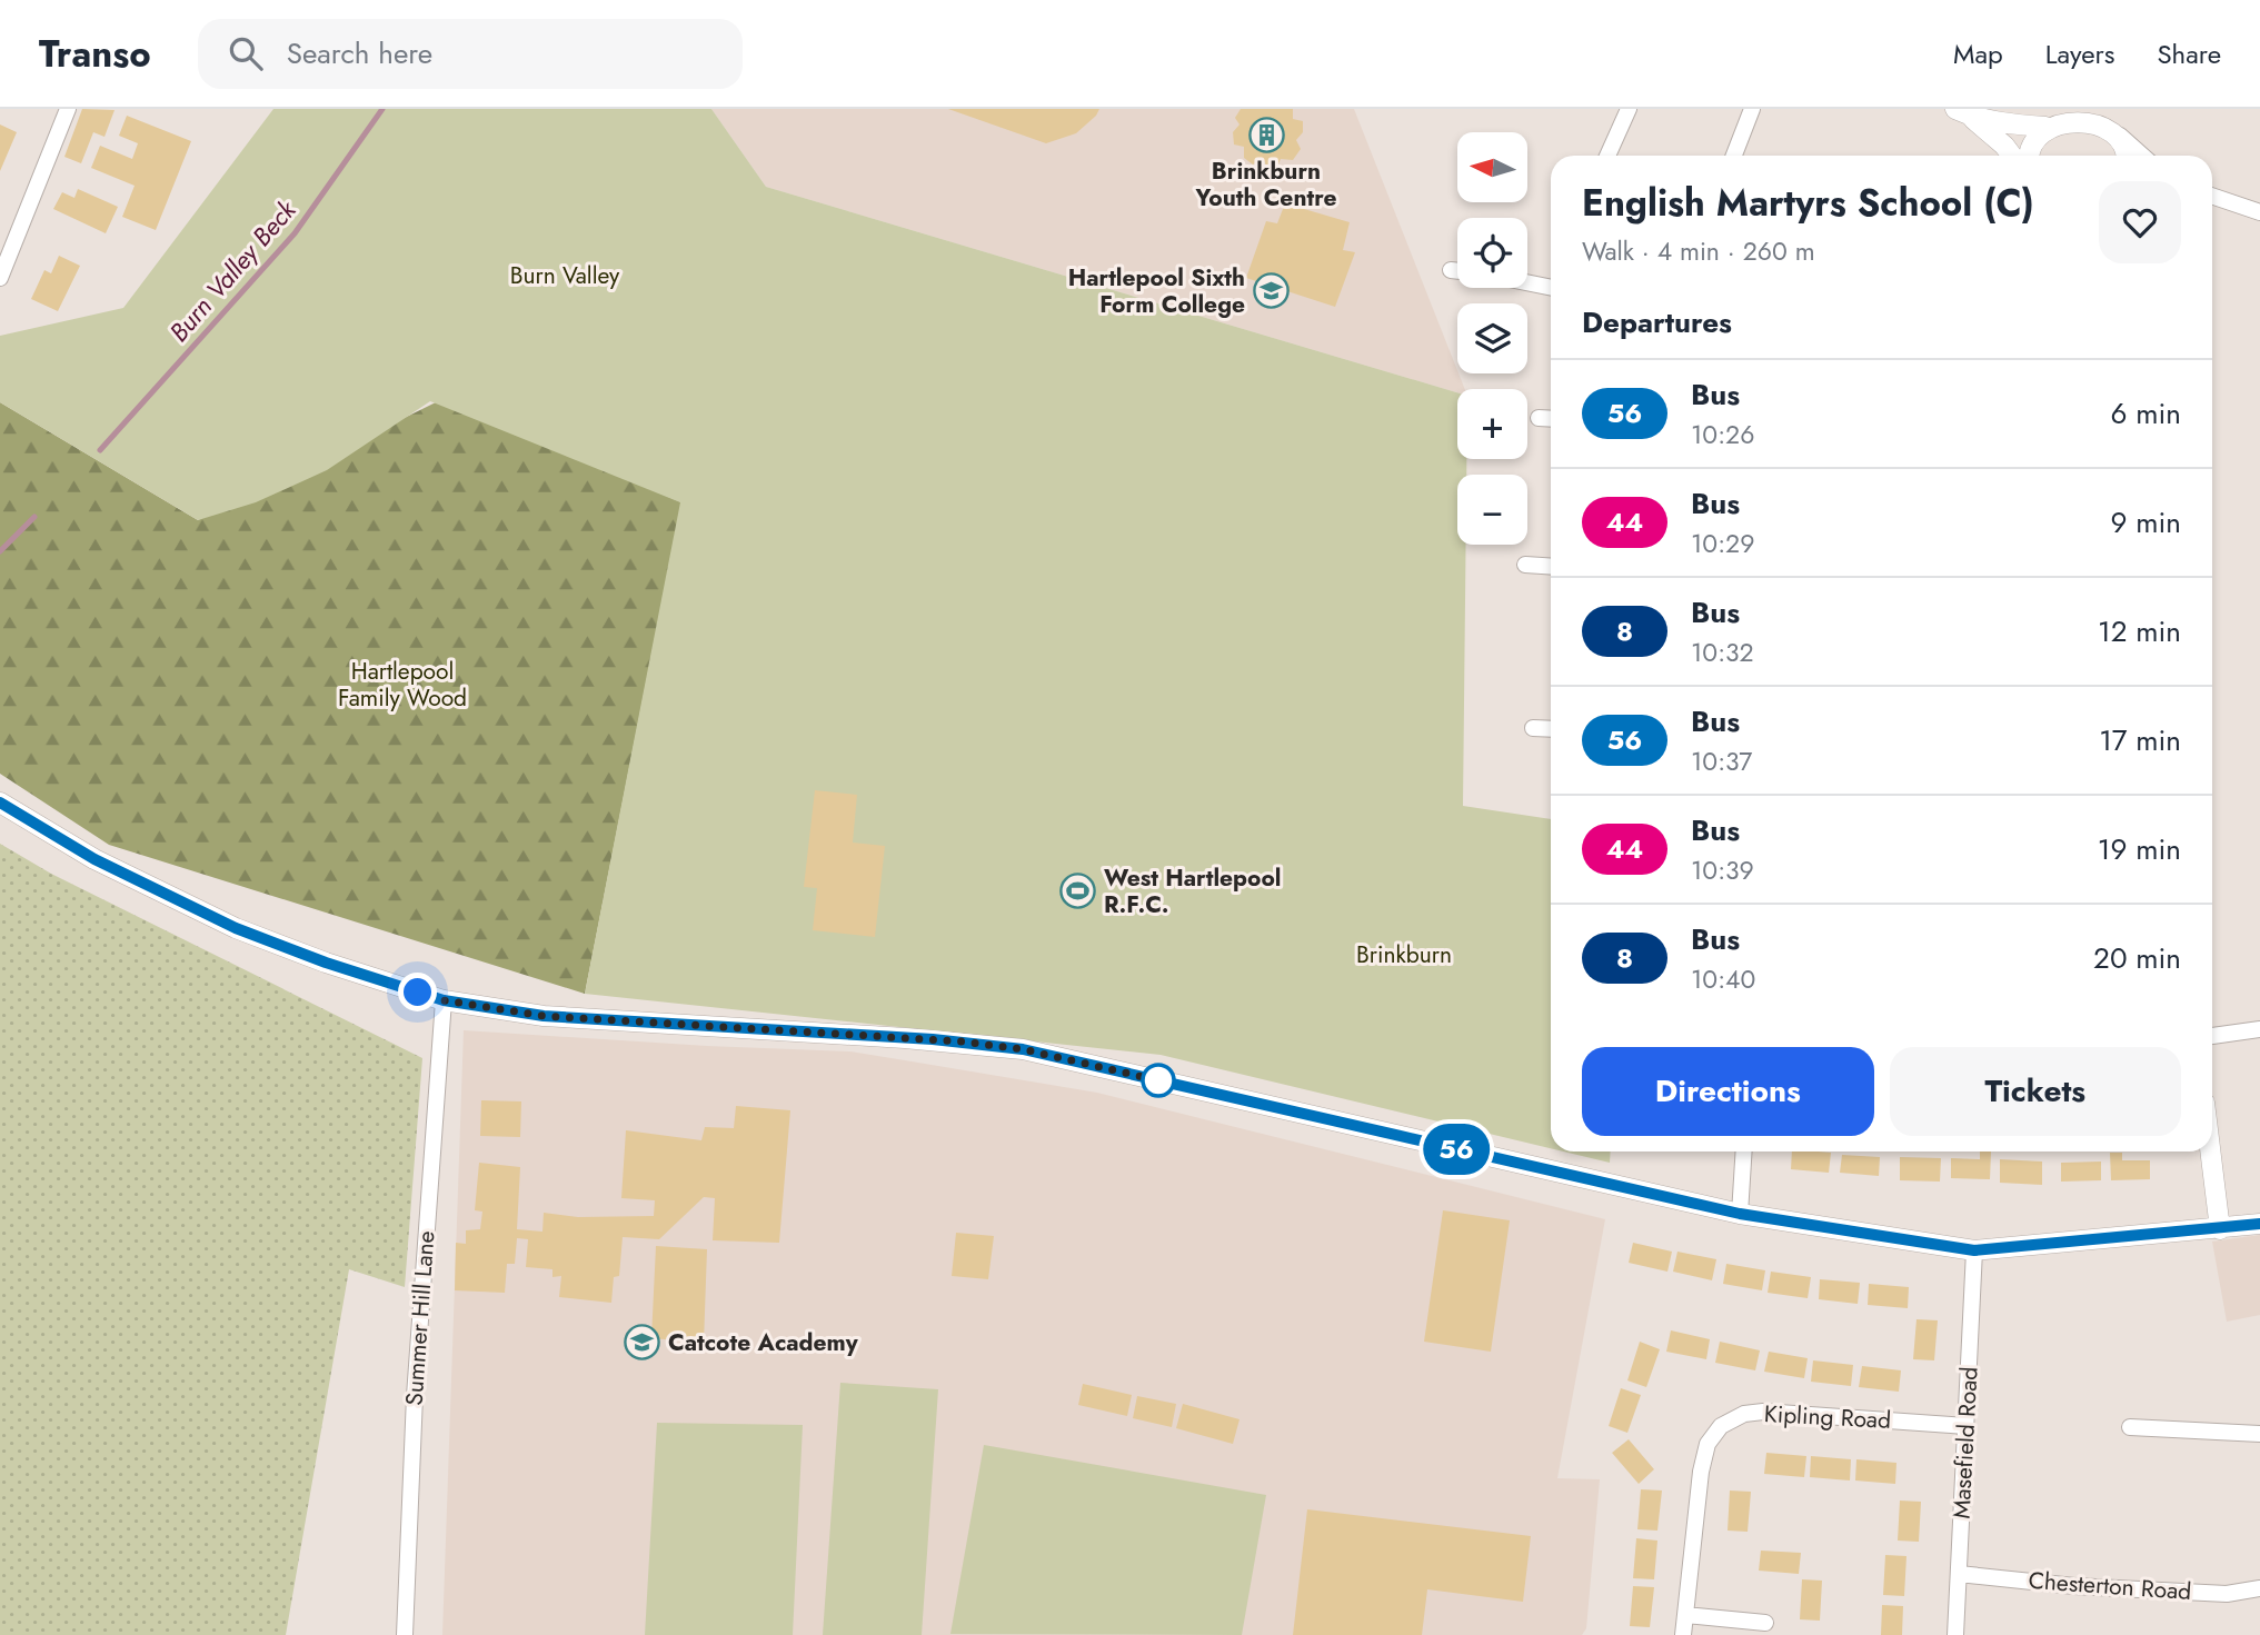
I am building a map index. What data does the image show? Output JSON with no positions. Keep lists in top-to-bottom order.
{
  "streets": {
    "street": [
      "Summer Hill Lane",
      "Kipling Road",
      "Masefield Road",
      "Chesterton Road"
    ]
  },
  "crossings": [
    ["Kipling Road", "Masefield Road"],
    ["Masefield Road", "Chesterton Road"]
  ],
  "water": ["Burn Valley Beck"],
  "parks": ["Burn Valley", "Hartlepool Family Wood", "Brinkburn"],
  "places": {
    "building": ["Brinkburn Youth Centre"],
    "school or university": ["Hartlepool Sixth Form College", "Catcote Academy"],
    "sports": ["West Hartlepool R.F.C."]
  },
  "lines": ["bus line 56"],
  "north": "left",
  "page": {
    "header": "Transo",
    "search": "Search here",
    "nav": ["Map", "Layers", "Share"],
    "on_map": "56",
    "map_buttons": ["+", "−"],
    "heading": [
      ["English Martyrs School (C)", "Walk · 4 min · 260 m"],
      "Departures"
    ],
    "list": [
      {
        "mark": "56",
        "name": "Bus",
        "note": "10:26",
        "value": "6 min"
      },
      {
        "mark": "44",
        "name": "Bus",
        "note": "10:29",
        "value": "9 min"
      },
      {
        "mark": "8",
        "name": "Bus",
        "note": "10:32",
        "value": "12 min"
      },
      {
        "mark": "56",
        "name": "Bus",
        "note": "10:37",
        "value": "17 min"
      },
      {
        "mark": "44",
        "name": "Bus",
        "note": "10:39",
        "value": "19 min"
      },
      {
        "mark": "8",
        "name": "Bus",
        "note": "10:40",
        "value": "20 min"
      }
    ],
    "buttons": ["Directions", "Tickets"]
  }
}
